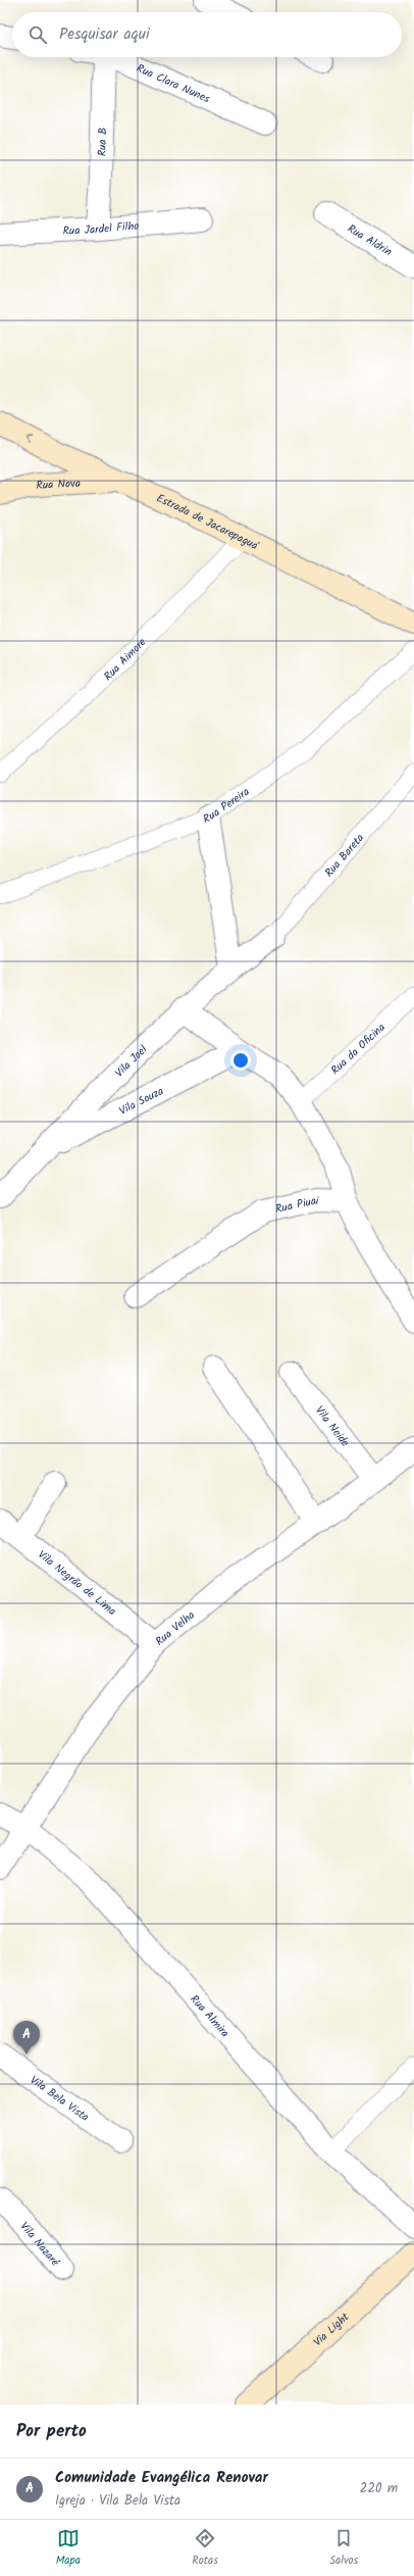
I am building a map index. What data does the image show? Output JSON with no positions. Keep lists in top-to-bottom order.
{
  "streets": {
    "street": [
      "Rua Clara Nunes",
      "Rua B",
      "Rua Jardel Filho",
      "Rua Aldrin",
      "Rua Nova",
      "Estrada de Jacarepaguá",
      "Vila Joel",
      "Vila Souza",
      "Rua Piuai",
      "Vila Neide",
      "Vila Negrão de Lima",
      "Rua Velha",
      "Rua Almira",
      "Vila Bela Vista",
      "Vila Nazaré",
      "Via Light"
    ],
    "lane": [
      "Rua Aimore",
      "Rua Pereira",
      "Rua Bareta",
      "Rua da Oficina"
    ]
  },
  "crossings": [
    ["Rua B", "Rua Jardel Filho"],
    ["Rua Nova", "Estrada de Jacarepaguá"],
    ["Estrada de Jacarepaguá", "Rua Aimore"],
    ["Rua Bareta", "Vila Joel"],
    ["Vila Joel", "Vila Souza"],
    ["Vila Neide", "Rua Velha"],
    ["Vila Negrão de Lima", "Rua Velha"],
    ["Rua Velha", "Rua Almira"]
  ],
  "page": {
    "search": "Pesquisar aqui",
    "pins": "A",
    "heading": "Por perto",
    "list": [
      {
        "mark": "A",
        "name": "Comunidade Evangélica Renovar",
        "note": "Igreja · Vila Bela Vista",
        "value": "220 m"
      }
    ],
    "nav": ["Mapa", "Rotas", "Salvos"]
  }
}
